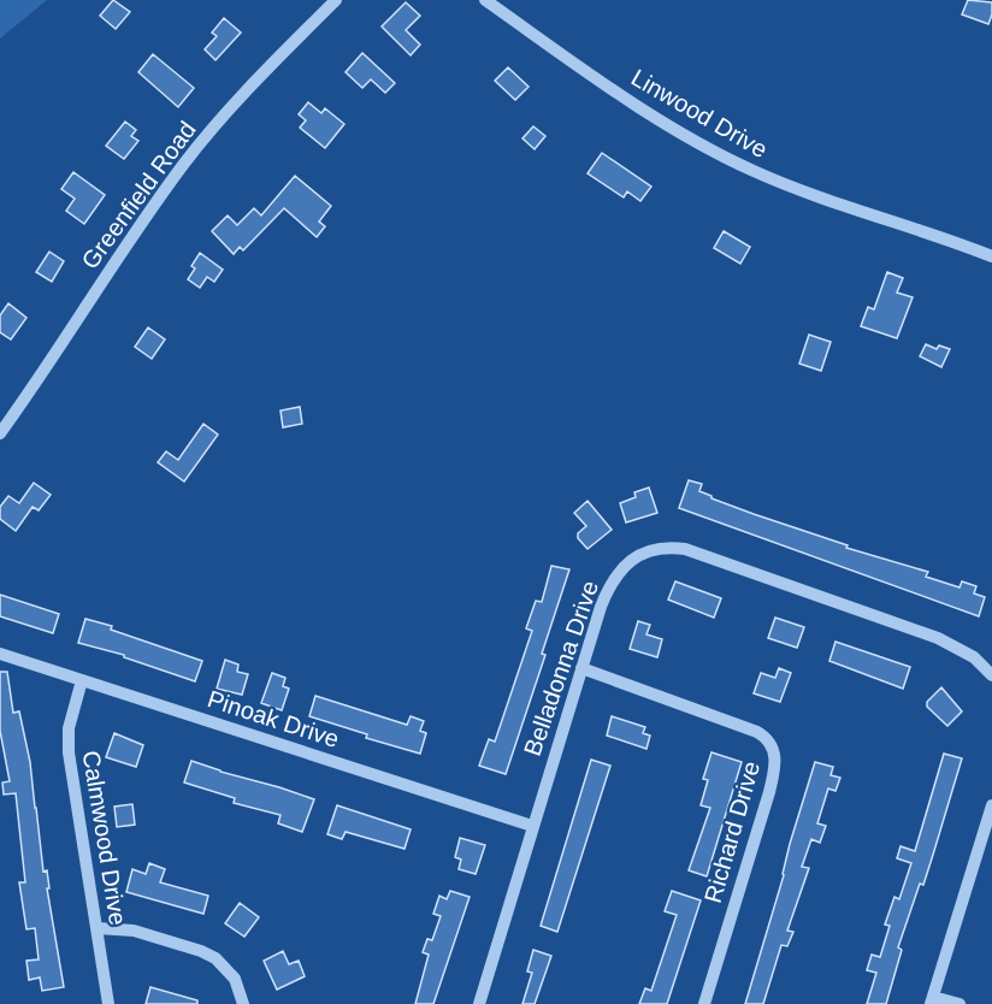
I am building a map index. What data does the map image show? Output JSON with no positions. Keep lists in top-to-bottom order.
{
  "streets": {
    "street": [
      "Linwood Drive",
      "Greenfield Road",
      "Belladonna Drive",
      "Pinoak Drive",
      "Richard Drive",
      "Calmwood Drive"
    ]
  },
  "crossings": [
    ["Belladonna Drive", "Pinoak Drive"],
    ["Belladonna Drive", "Richard Drive"],
    ["Pinoak Drive", "Calmwood Drive"]
  ]
}
